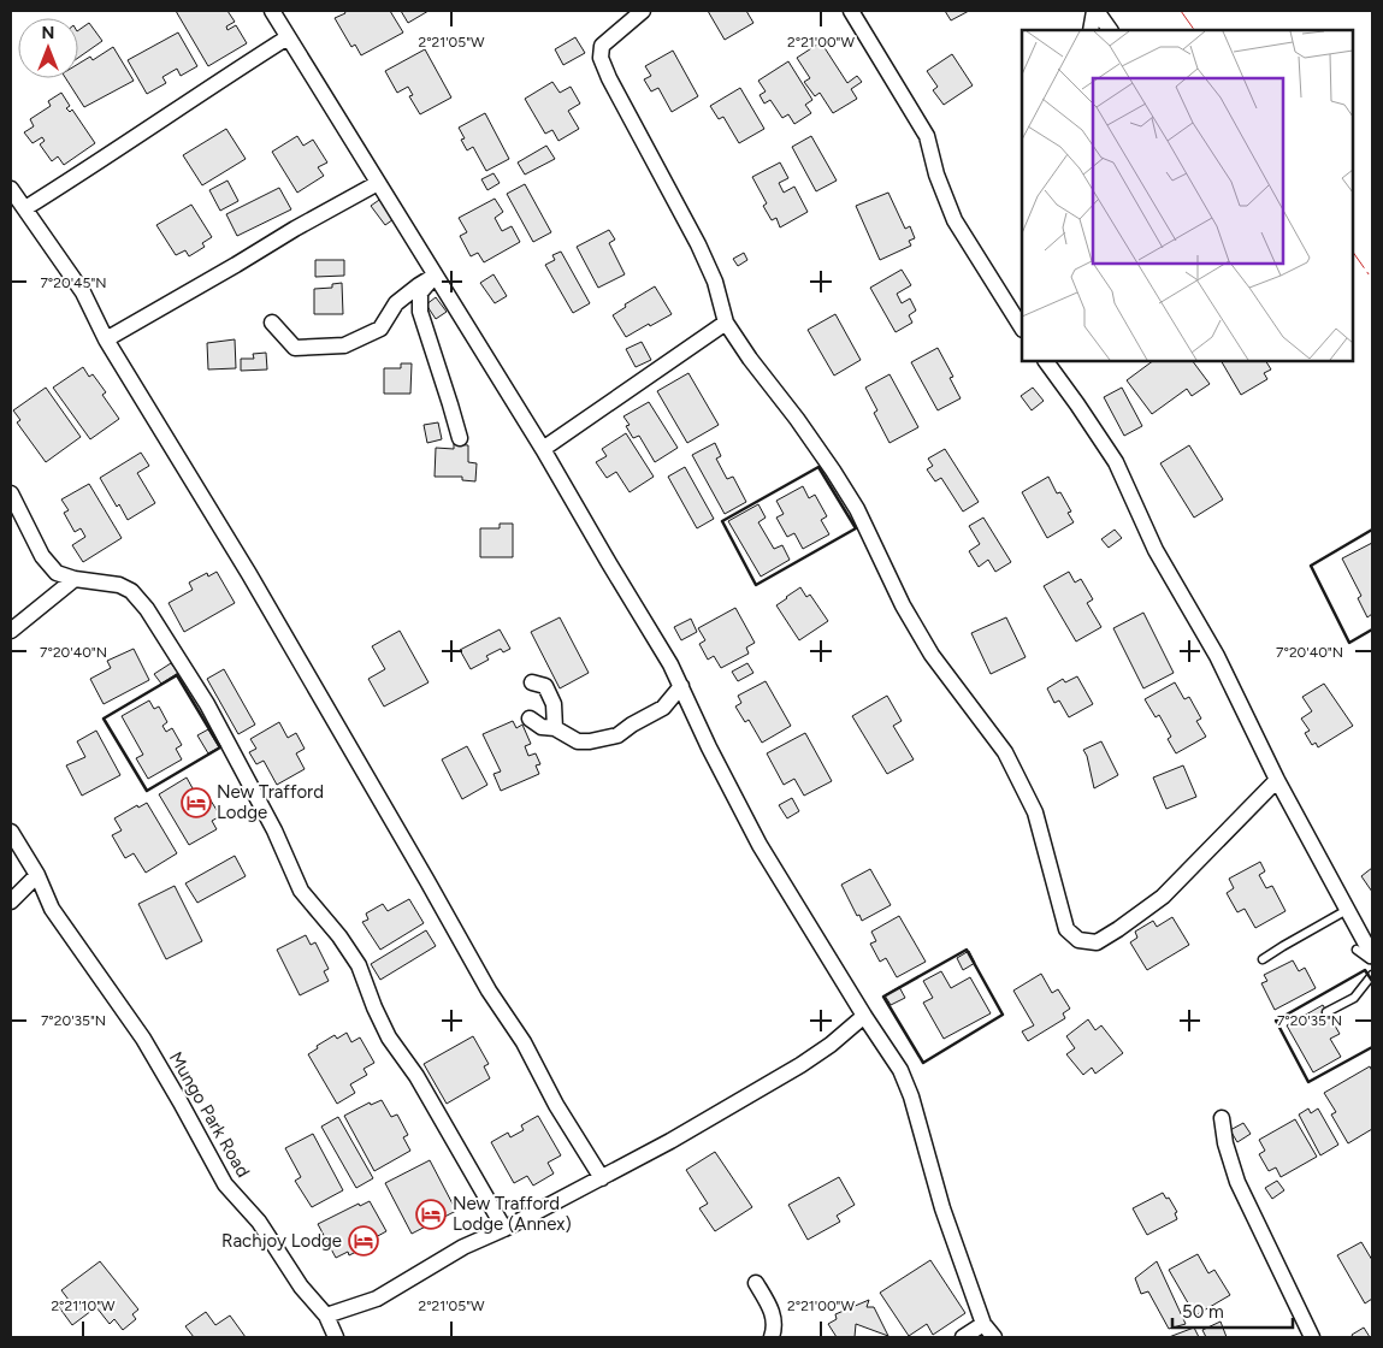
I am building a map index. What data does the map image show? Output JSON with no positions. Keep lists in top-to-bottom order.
{
  "streets": {
    "street": ["Mungo Park Road"]
  },
  "places": {
    "hotel": ["New Trafford Lodge", "New Trafford Lodge (Annex)", "Rachjoy Lodge"]
  },
  "scale_bar": "50 m",
  "north": "top",
  "coordinates": [
    "2°21'05\"W",
    "2°21'00\"W",
    "7°20'45\"N",
    "7°20'40\"N",
    "7°20'35\"N",
    "2°21'10\"W"
  ]
}
